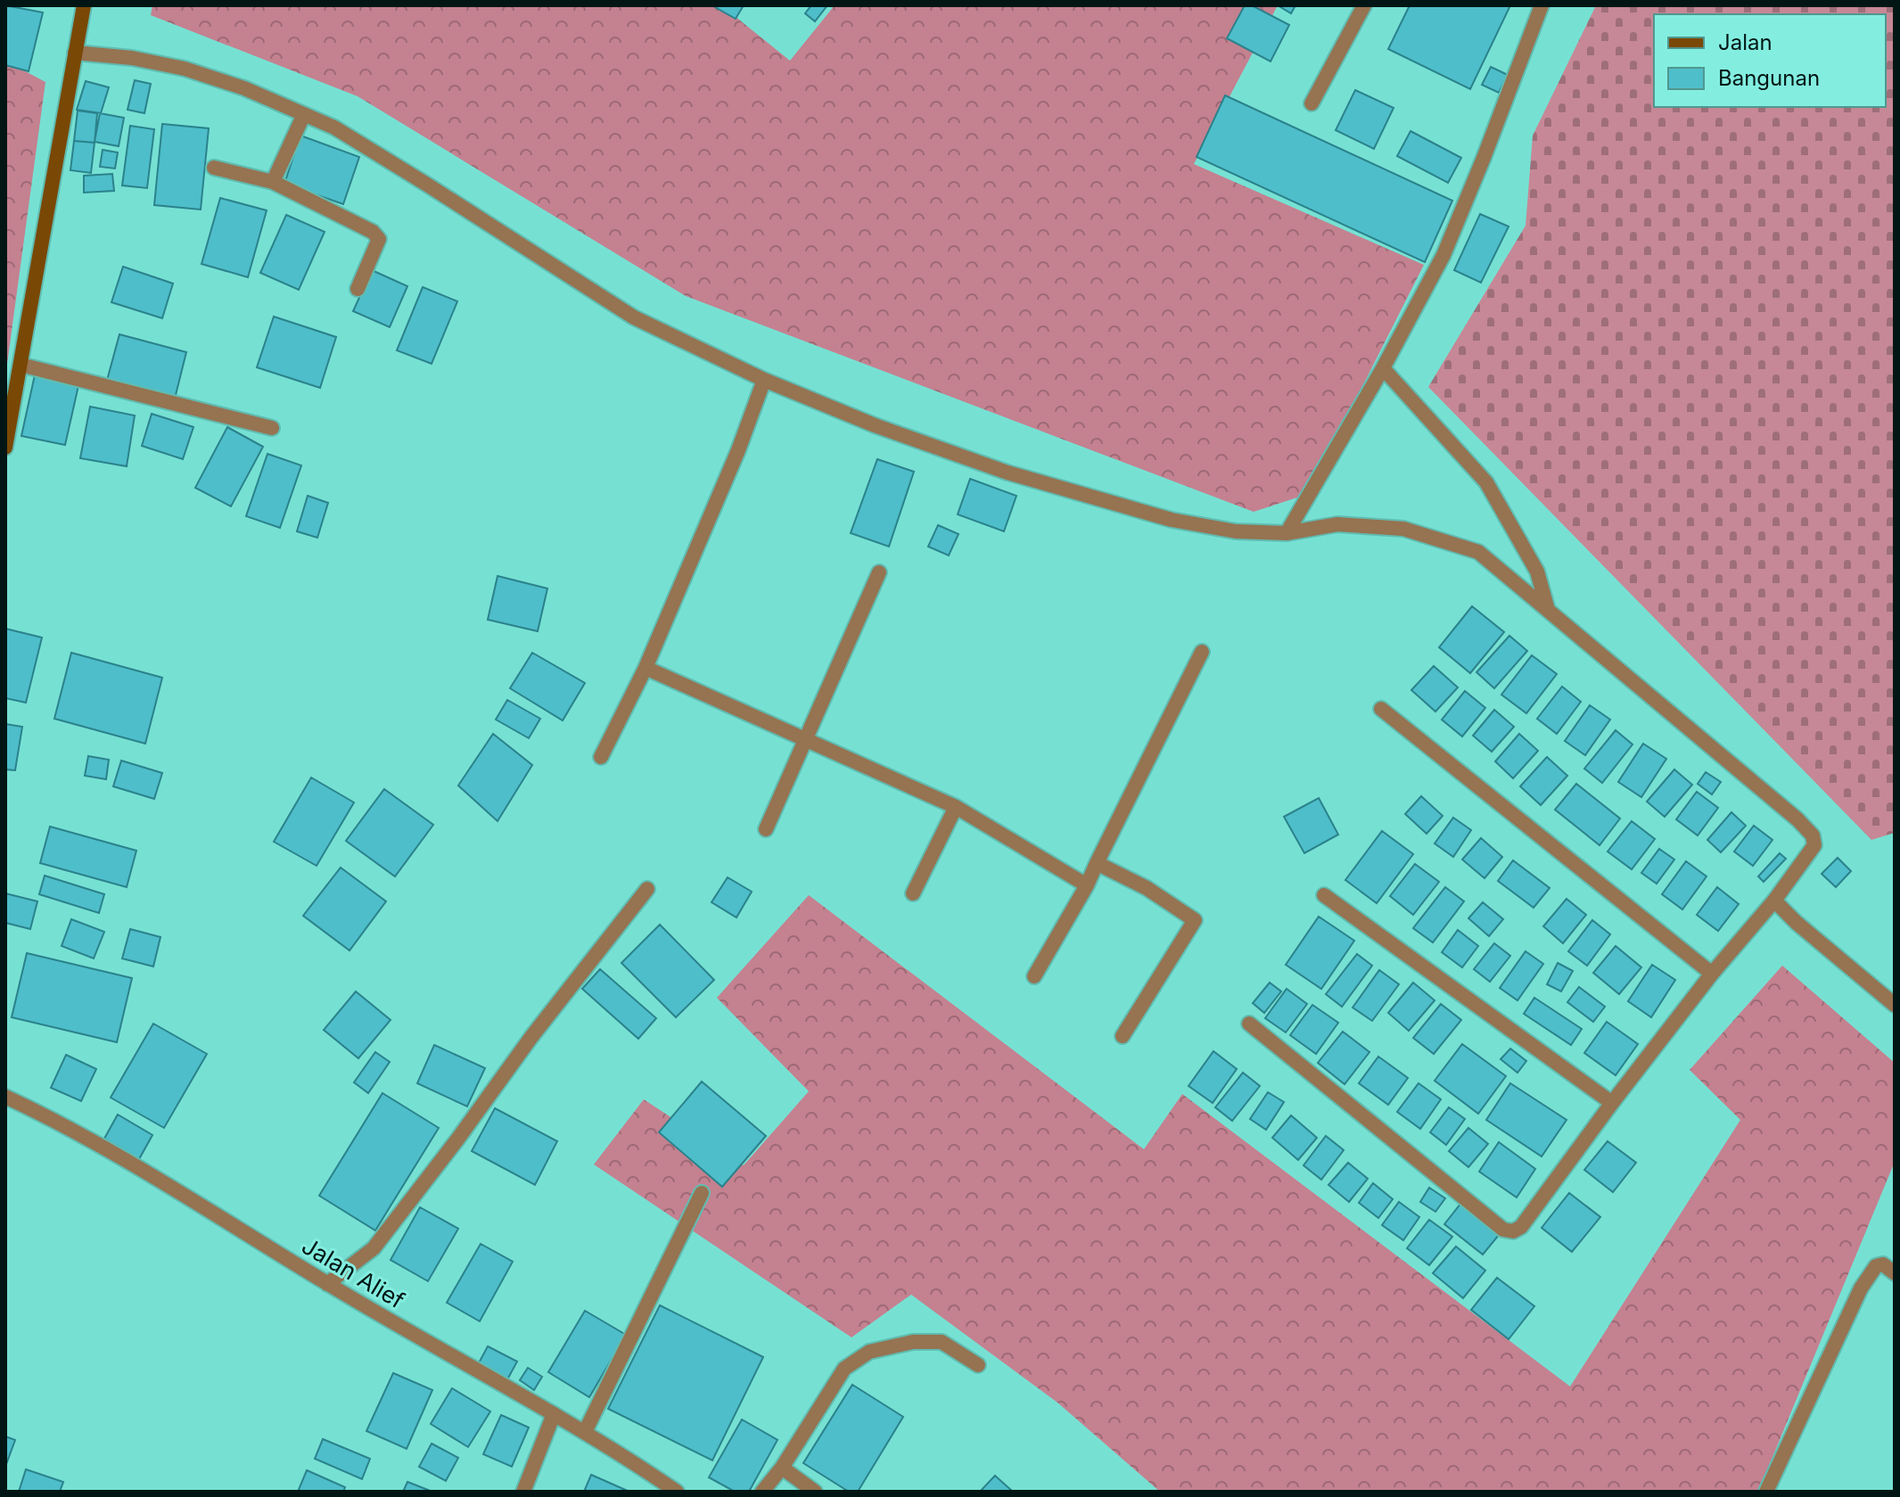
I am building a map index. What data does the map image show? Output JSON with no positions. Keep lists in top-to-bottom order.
{
  "streets": {
    "street": ["Jalan Alief"]
  },
  "legend": ["Jalan", "Bangunan"]
}
